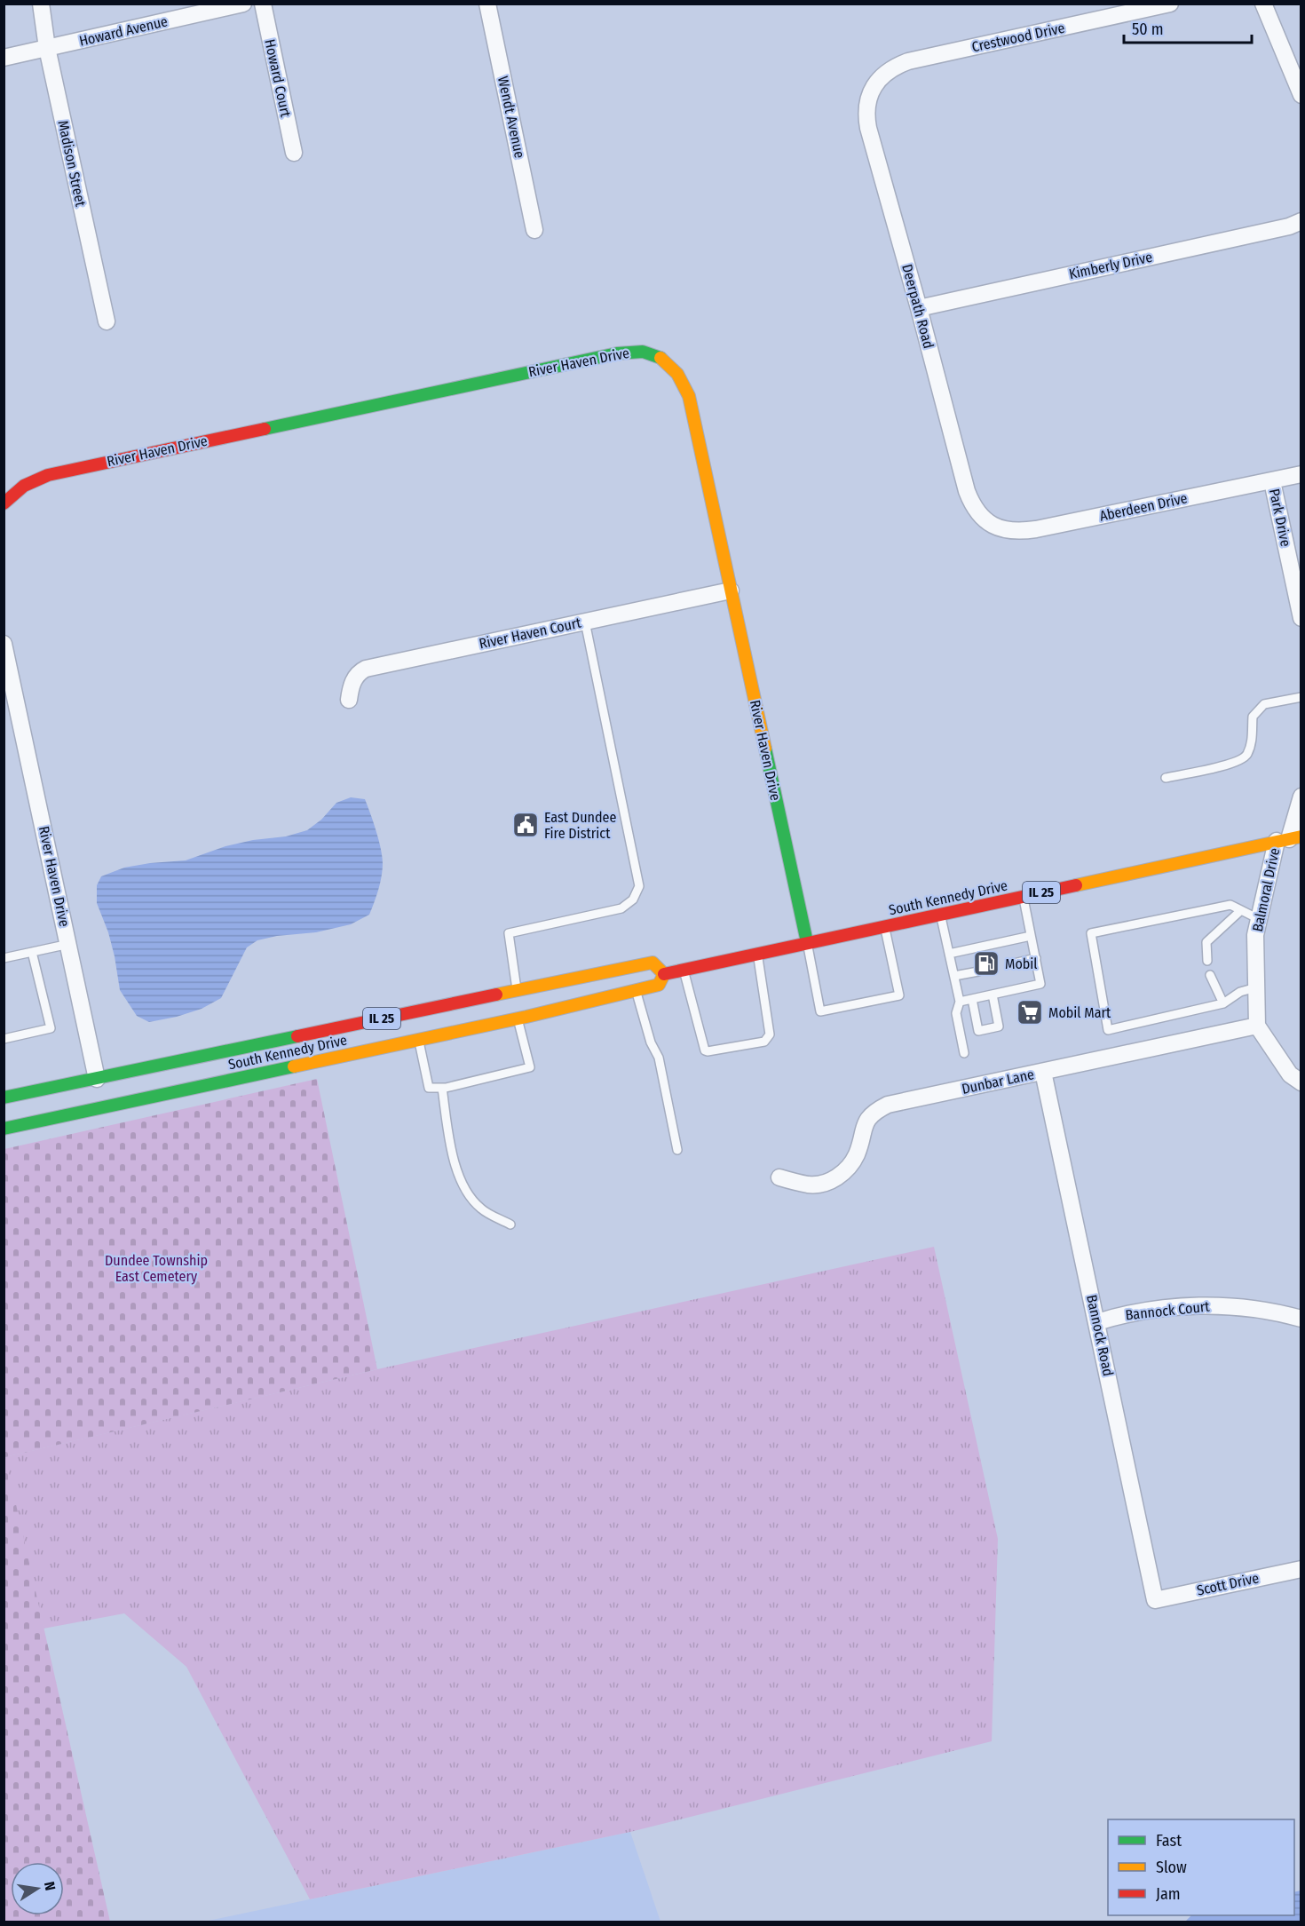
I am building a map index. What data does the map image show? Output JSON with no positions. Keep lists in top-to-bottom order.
{
  "streets": {
    "main road": ["River Haven Drive", "IL 25", "South Kennedy Drive"],
    "street": [
      "Howard Avenue",
      "Crestwood Drive",
      "Howard Court",
      "Wendt Avenue",
      "Madison Street",
      "Kimberly Drive",
      "Deerpath Road",
      "Aberdeen Drive",
      "Park Drive",
      "River Haven Court",
      "Balmoral Drive",
      "Dunbar Lane",
      "Bannock Court",
      "Bannock Road",
      "Scott Drive"
    ]
  },
  "crossings": [
    ["Howard Avenue", "Madison Street"],
    ["Crestwood Drive", "Deerpath Road"],
    ["Kimberly Drive", "Deerpath Road"],
    ["Deerpath Road", "Aberdeen Drive"],
    ["River Haven Drive", "River Haven Court"],
    ["River Haven Drive", "South Kennedy Drive"],
    ["Aberdeen Drive", "Park Drive"],
    ["Balmoral Drive", "South Kennedy Drive"],
    ["Balmoral Drive", "Dunbar Lane"],
    ["Dunbar Lane", "Bannock Road"],
    ["Bannock Court", "Bannock Road"],
    ["Bannock Road", "Scott Drive"]
  ],
  "parks": ["Dundee Township East Cemetery"],
  "places": {
    "public building": ["East Dundee Fire District"],
    "fuel station": ["Mobil"],
    "supermarket": ["Mobil Mart"]
  },
  "legend": ["Fast", "Slow", "Jam"],
  "scale_bar": "50 m",
  "north": "right"
}
